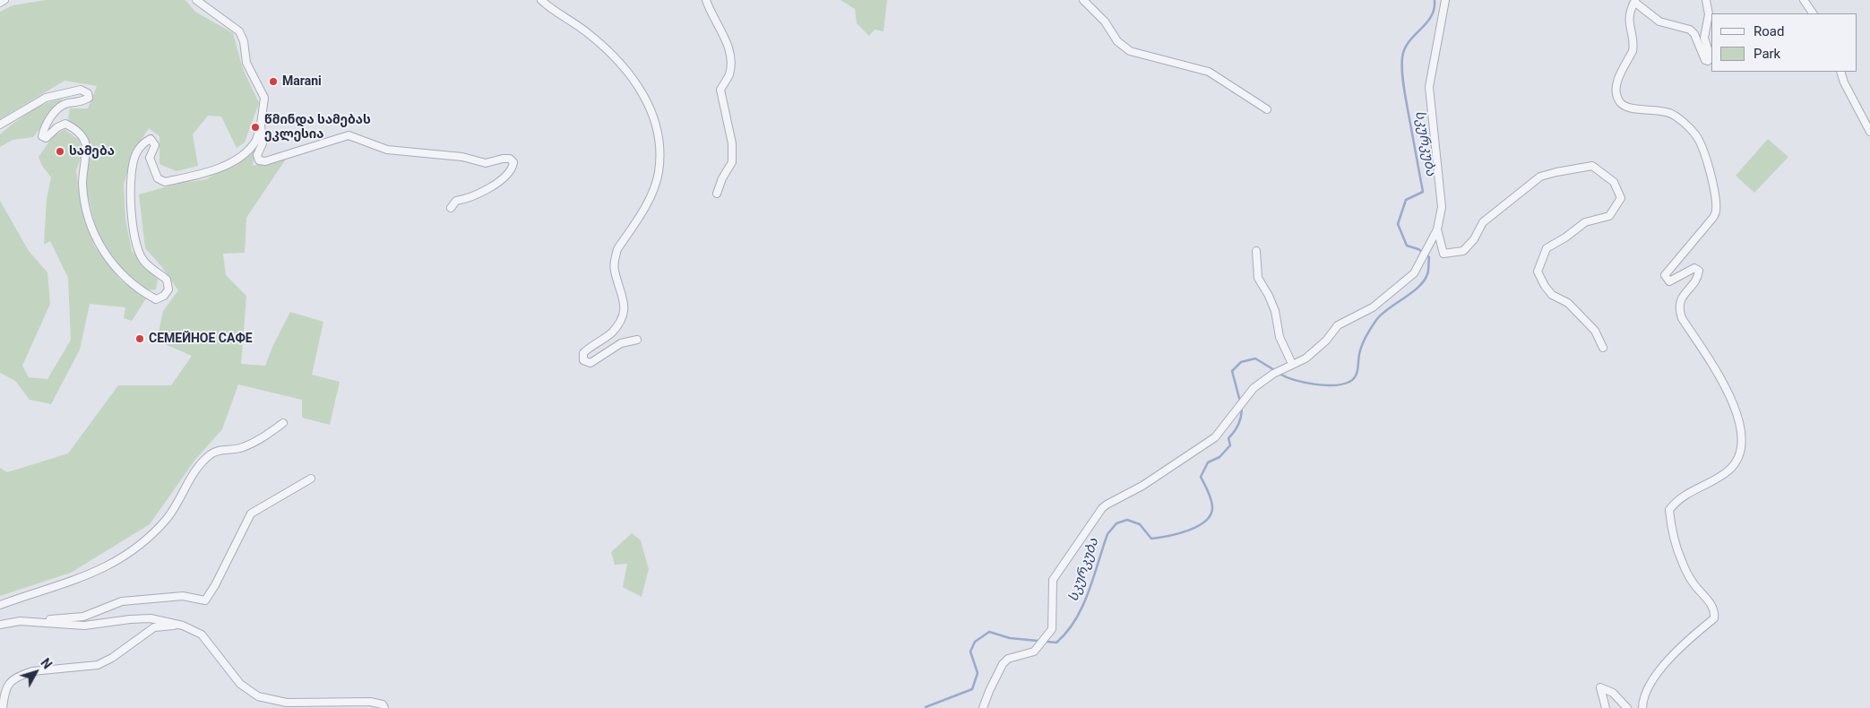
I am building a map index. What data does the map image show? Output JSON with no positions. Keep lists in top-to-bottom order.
{
  "water": ["სკურკუბა"],
  "places": [
    "Marani",
    "წმინდა სამებას ეკლესია",
    "სამება",
    "СЕМЕЙНОЕ САФЕ"
  ],
  "legend": ["Road", "Park"],
  "north": "top right"
}
